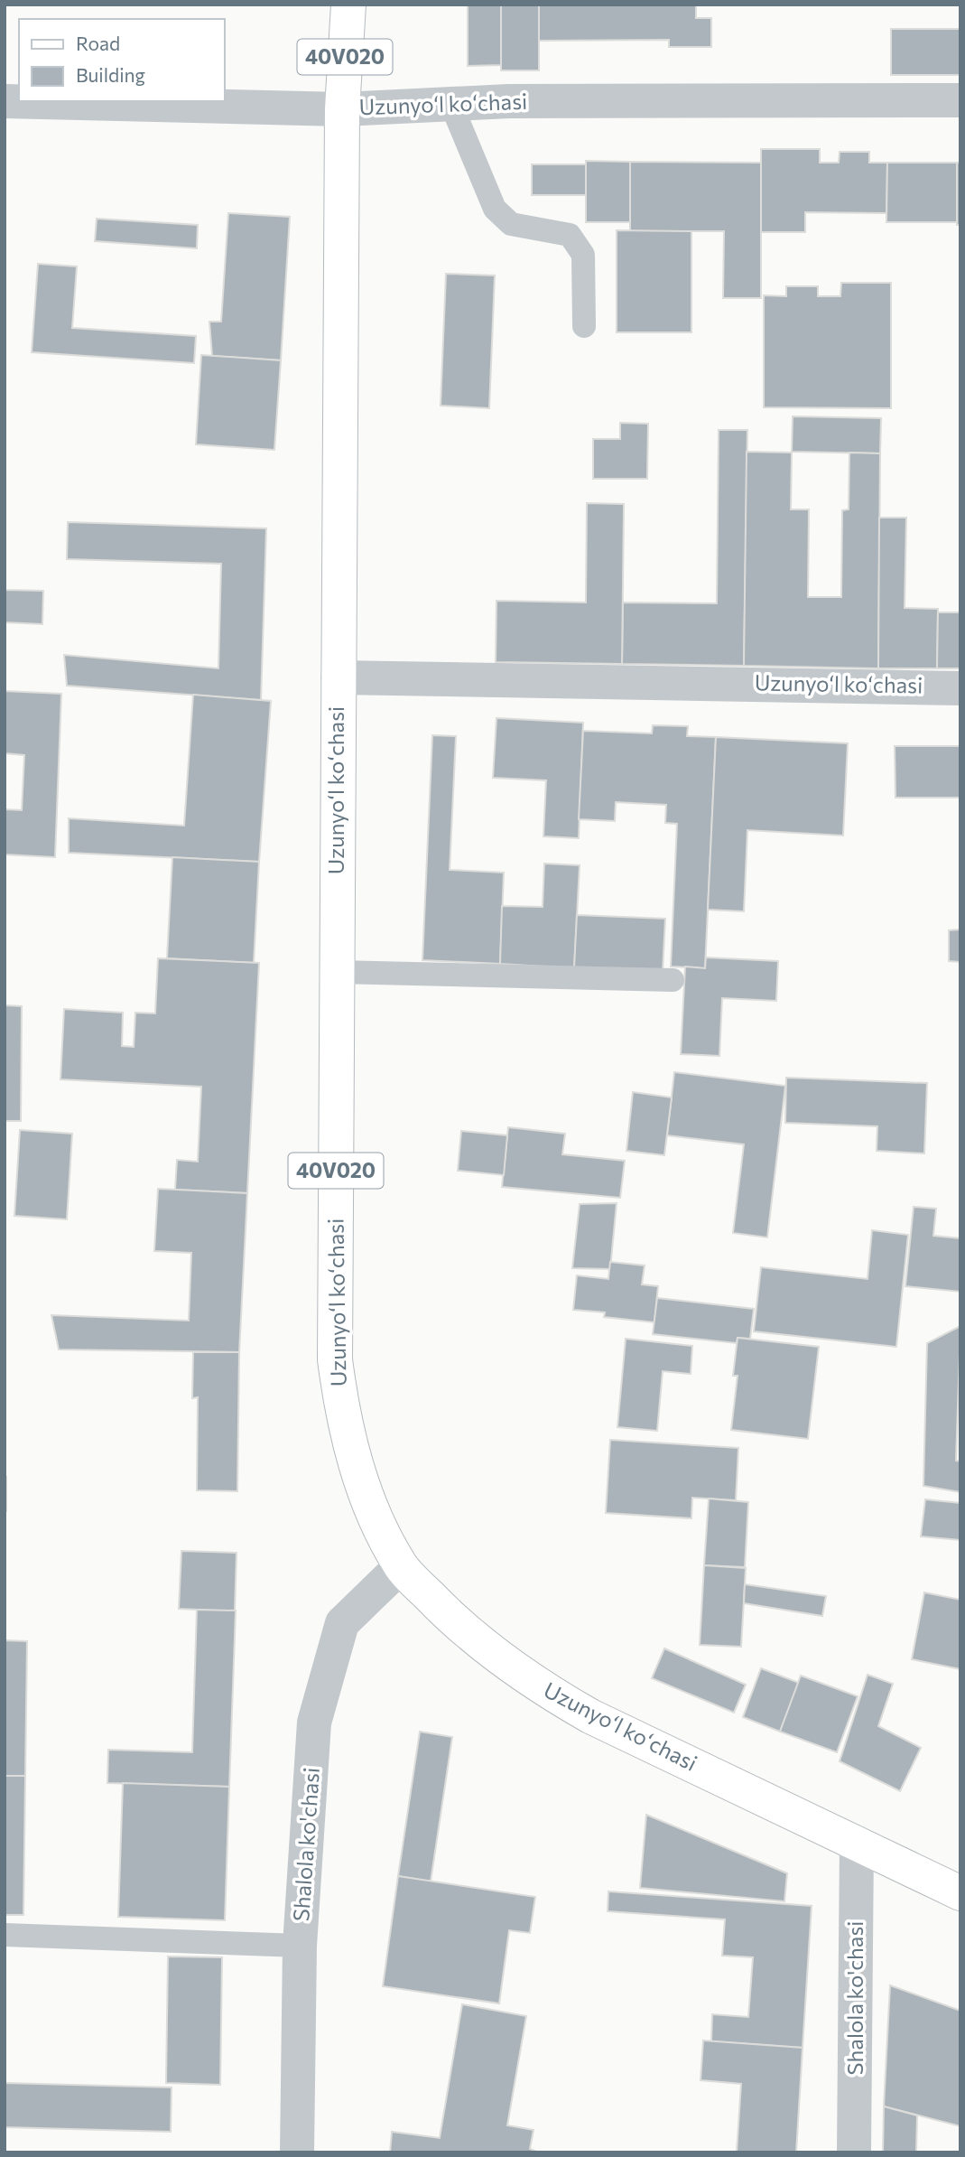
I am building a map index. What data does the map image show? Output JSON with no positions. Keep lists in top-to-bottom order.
{
  "streets": {
    "main road": ["40V020", "Uzunyoʻl koʻchasi"],
    "street": ["Shalola ko'chasi"]
  },
  "crossings": [
    ["40V020", "Uzunyoʻl koʻchasi"],
    ["Uzunyoʻl koʻchasi", "Shalola ko'chasi"]
  ],
  "legend": ["Road", "Building"]
}
